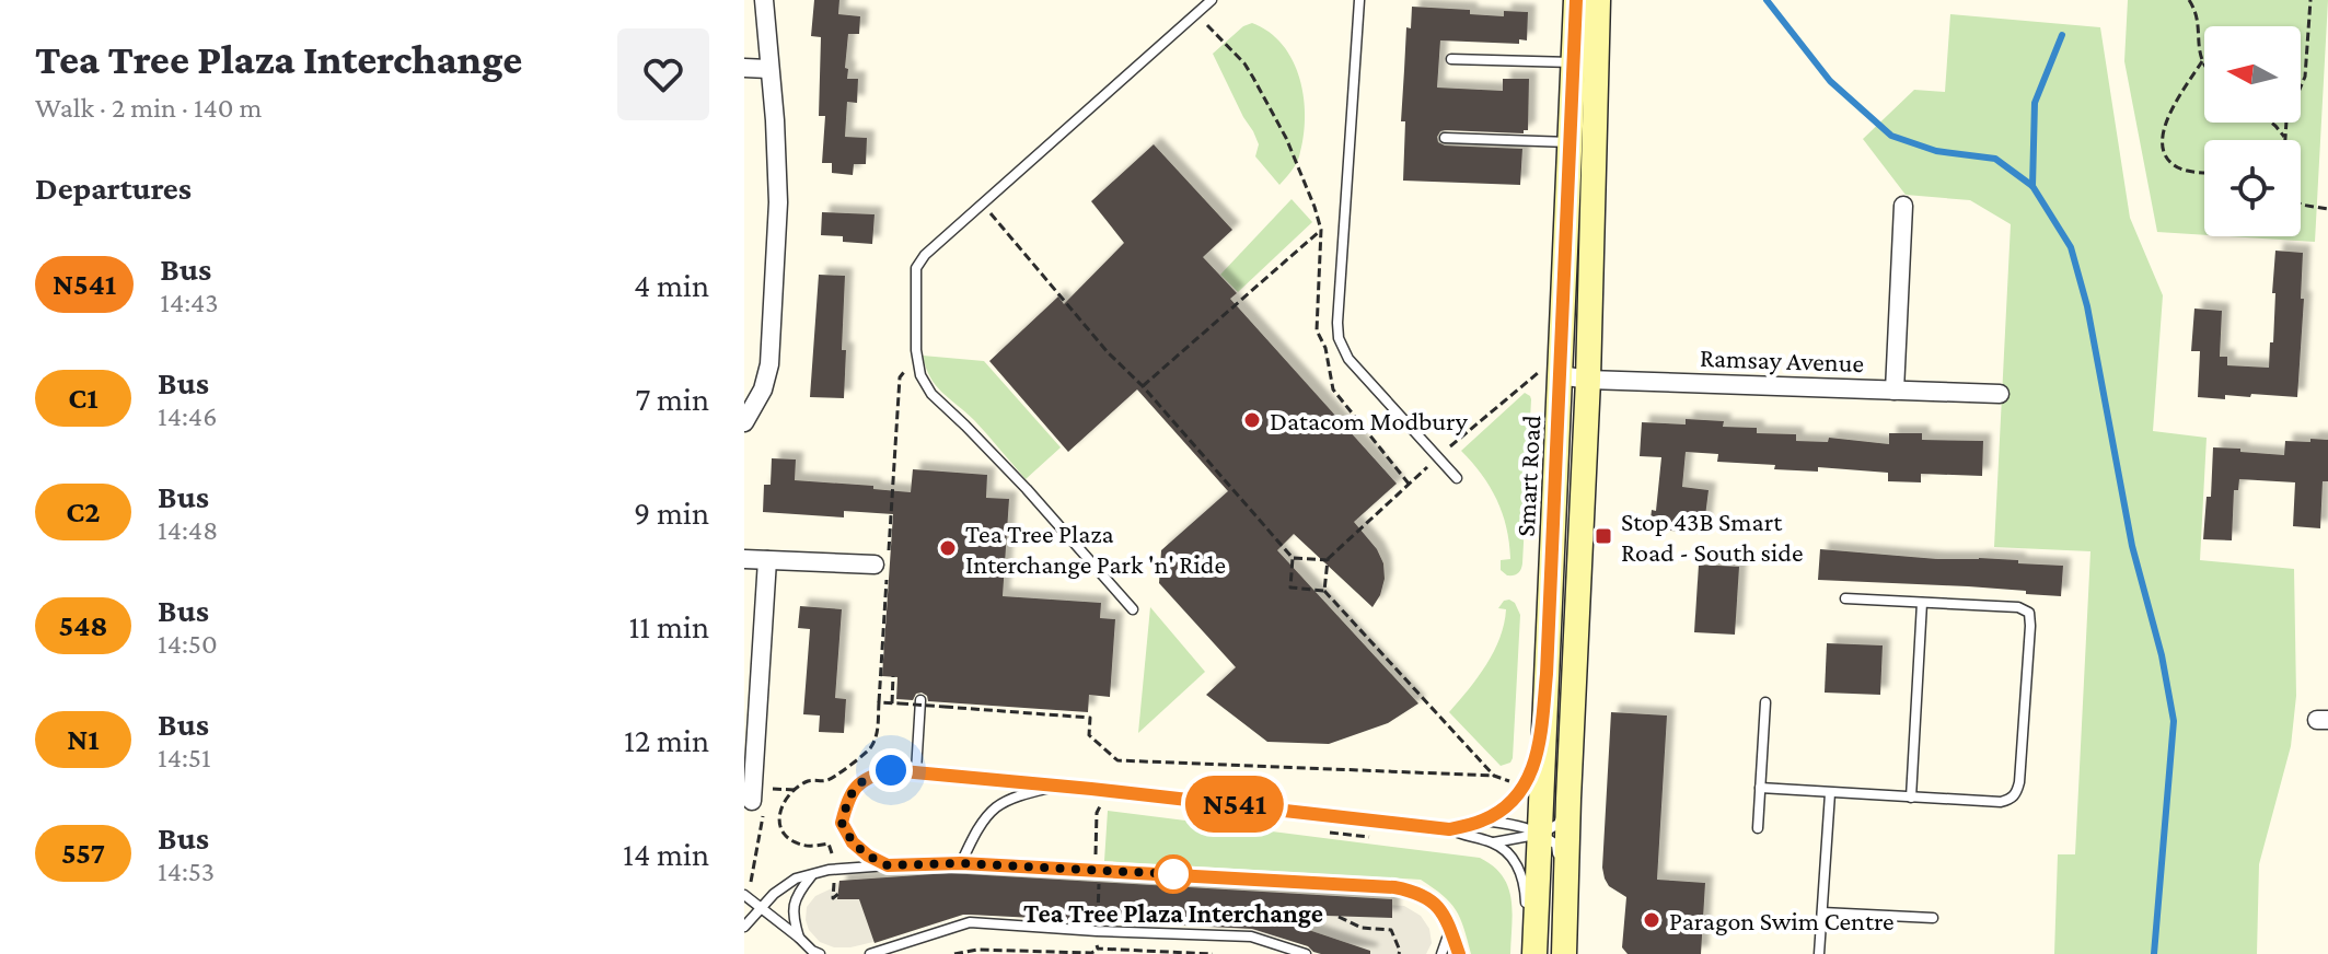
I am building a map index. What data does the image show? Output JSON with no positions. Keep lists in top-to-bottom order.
{
  "streets": {
    "main road": ["Smart Road"],
    "street": ["Ramsay Avenue"]
  },
  "crossings": [
    ["Ramsay Avenue", "Smart Road"]
  ],
  "places": {
    "other": [
      "Datacom Modbury",
      "Tea Tree Plaza Interchange Park 'n' Ride",
      "Tea Tree Plaza Interchange",
      "Paragon Swim Centre"
    ],
    "transit": ["Stop 43B Smart Road - South side"]
  },
  "lines": ["bus line N541"],
  "north": "left",
  "page": {
    "heading": [
      ["Tea Tree Plaza Interchange", "Walk · 2 min · 140 m"],
      "Departures"
    ],
    "on_map": "N541",
    "list": [
      {
        "mark": "N541",
        "name": "Bus",
        "note": "14:43",
        "value": "4 min"
      },
      {
        "mark": "C1",
        "name": "Bus",
        "note": "14:46",
        "value": "7 min"
      },
      {
        "mark": "C2",
        "name": "Bus",
        "note": "14:48",
        "value": "9 min"
      },
      {
        "mark": "548",
        "name": "Bus",
        "note": "14:50",
        "value": "11 min"
      },
      {
        "mark": "N1",
        "name": "Bus",
        "note": "14:51",
        "value": "12 min"
      },
      {
        "mark": "557",
        "name": "Bus",
        "note": "14:53",
        "value": "14 min"
      }
    ]
  }
}
